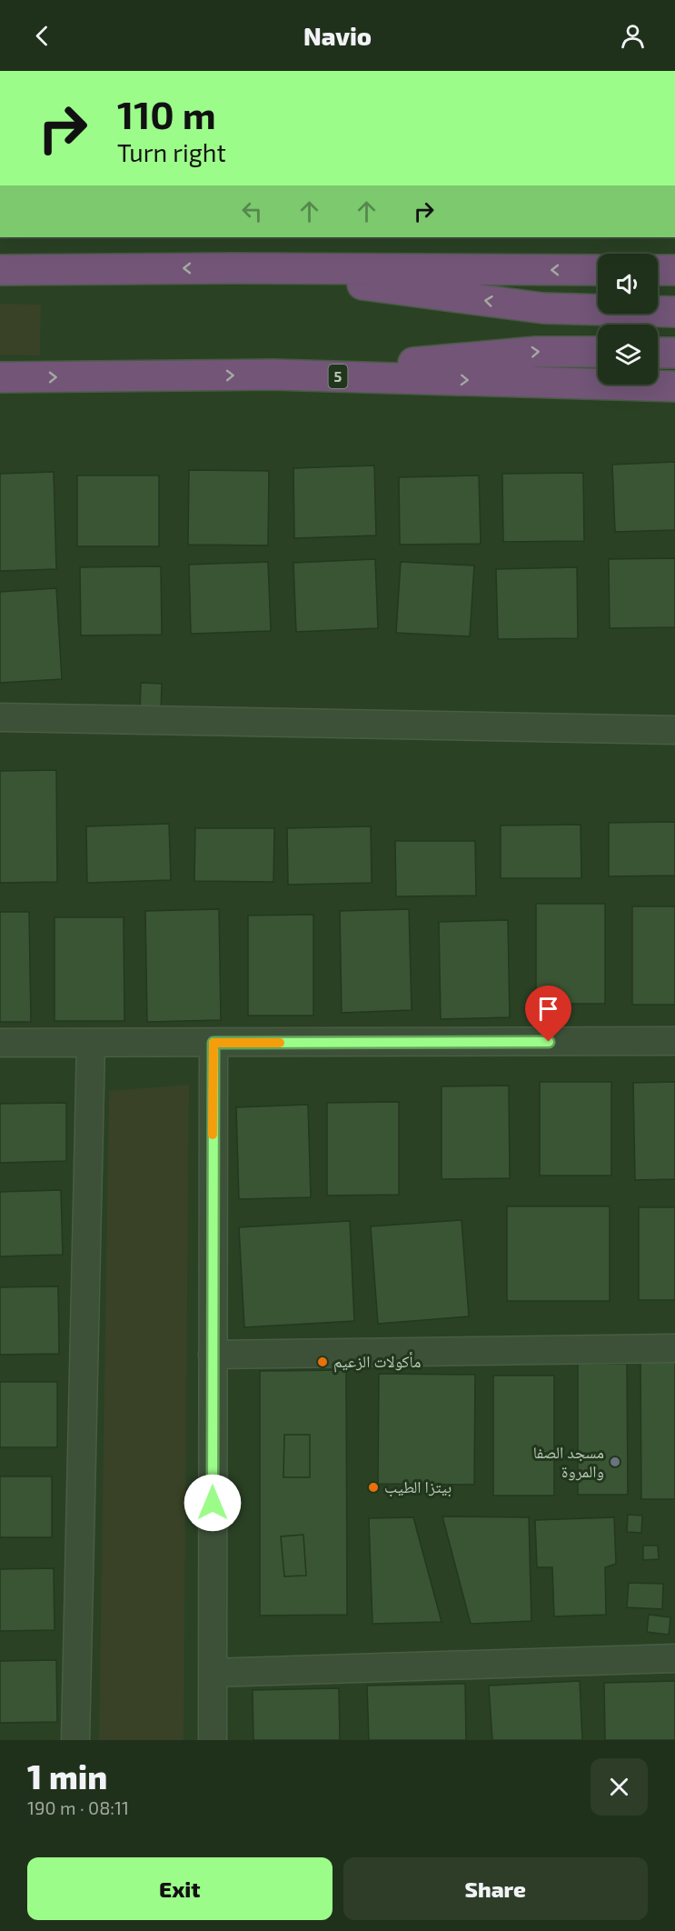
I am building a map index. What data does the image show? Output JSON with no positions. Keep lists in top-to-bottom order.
{
  "streets": {
    "highway": ["5"]
  },
  "places": ["مأكولات الزعيم", "مسجد الصفا والمروة", "بيتزا الطيب"],
  "page": {
    "header": "Navio",
    "turn": ["110 m", "Turn right"],
    "heading": ["1 min", "190 m · 08:11"],
    "buttons": ["Exit", "Share"]
  }
}
